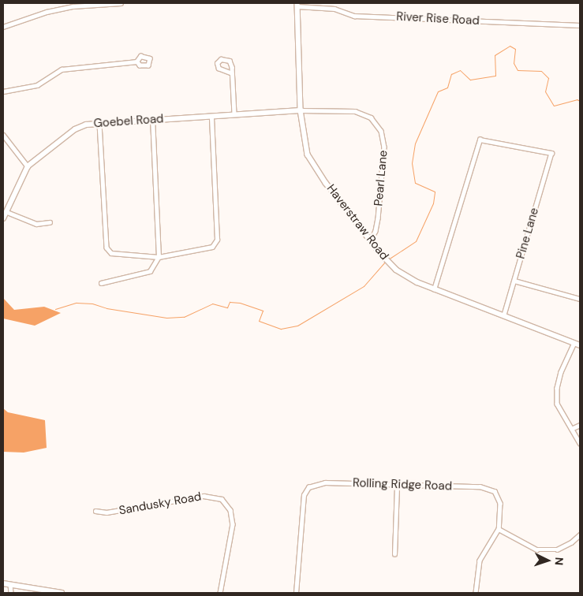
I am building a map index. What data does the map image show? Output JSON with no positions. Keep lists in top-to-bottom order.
{
  "streets": {
    "street": [
      "River Rise Road",
      "Goebel Road",
      "Pearl Lane",
      "Haverstraw Road",
      "Pine Lane",
      "Rolling Ridge Road",
      "Sandusky Road"
    ]
  },
  "crossings": [
    ["River Rise Road", "Haverstraw Road"],
    ["Goebel Road", "Pearl Lane"],
    ["Goebel Road", "Haverstraw Road"],
    ["Pearl Lane", "Haverstraw Road"],
    ["Haverstraw Road", "Pine Lane"]
  ],
  "north": "right"
}
